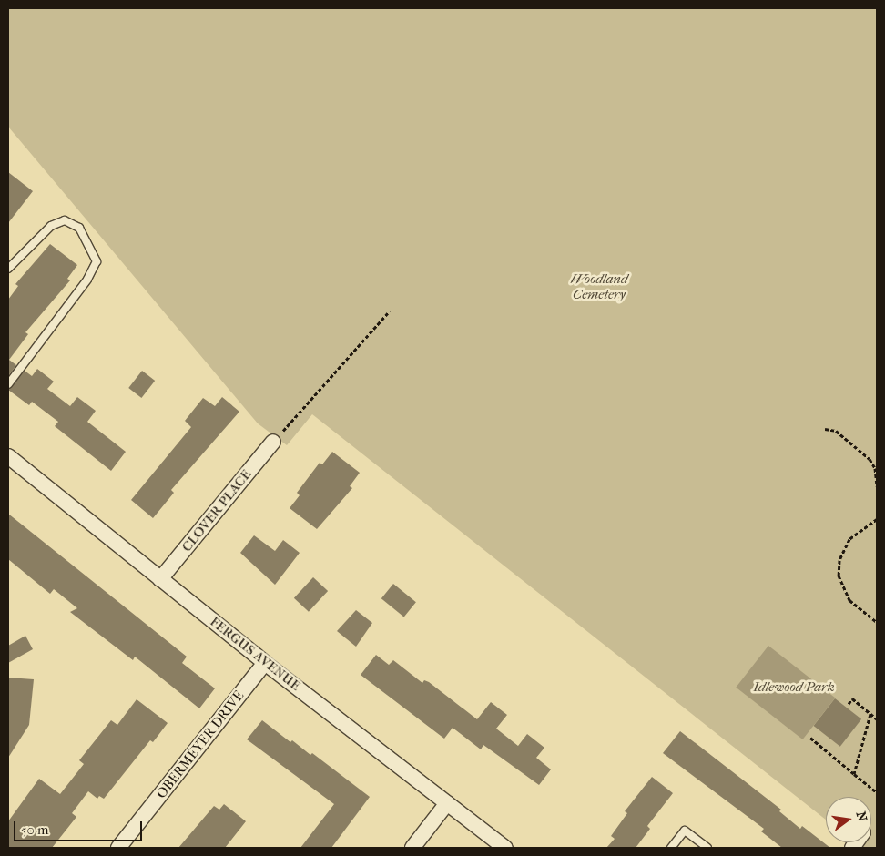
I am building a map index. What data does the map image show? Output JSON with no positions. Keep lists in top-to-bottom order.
{
  "streets": {
    "street": ["CLOVER PLACE", "FERGUS AVENUE", "OBERMEYER DRIVE"]
  },
  "crossings": [
    ["CLOVER PLACE", "FERGUS AVENUE"],
    ["FERGUS AVENUE", "OBERMEYER DRIVE"]
  ],
  "parks": ["Woodland Cemetery", "Idlewood Park"],
  "scale_bar": "50 m",
  "north": "right"
}
